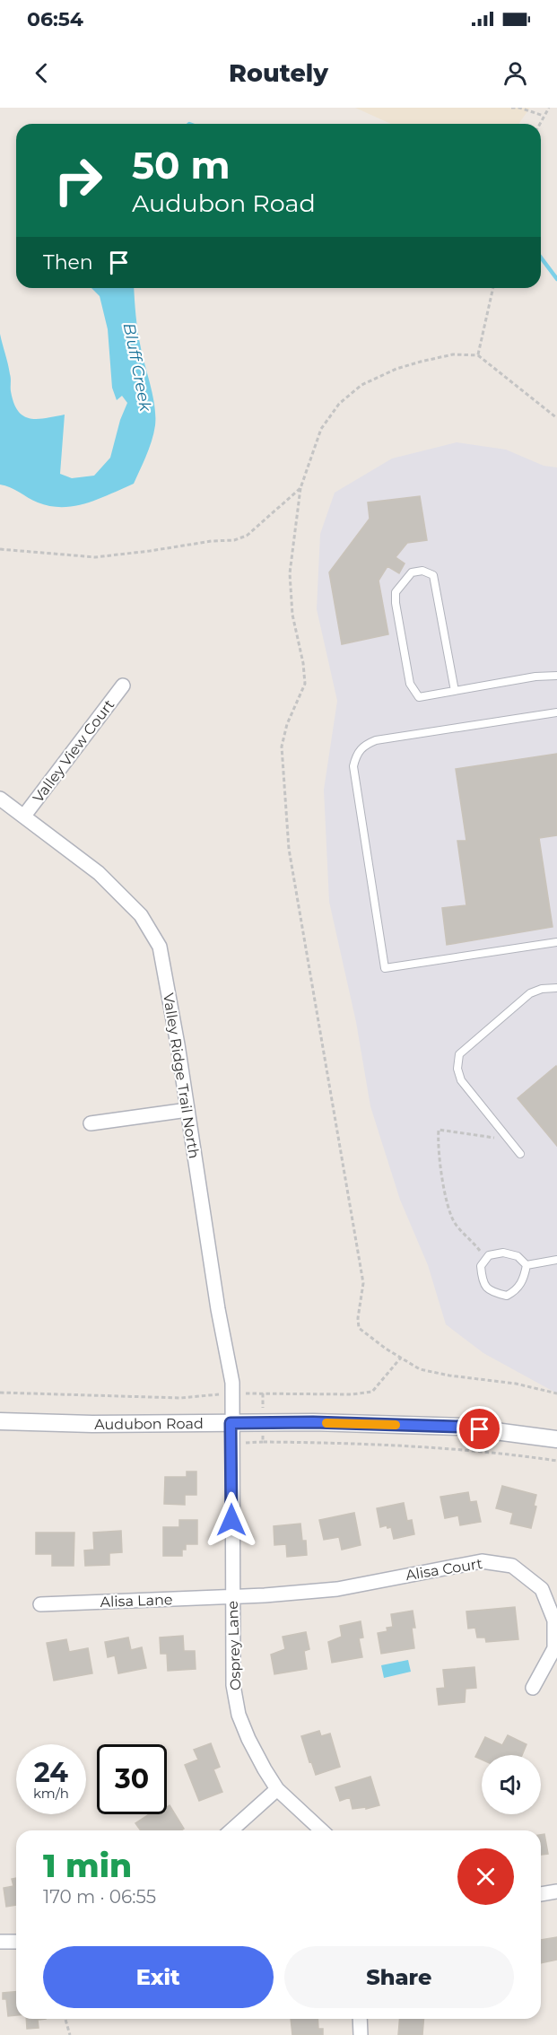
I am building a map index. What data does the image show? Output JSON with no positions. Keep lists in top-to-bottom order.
{
  "streets": {
    "street": [
      "Valley View Court",
      "Valley Ridge Trail North",
      "Audubon Road",
      "Alisa Court",
      "Alisa Lane",
      "Osprey Lane"
    ]
  },
  "crossings": [
    ["Valley View Court", "Valley Ridge Trail North"],
    ["Valley Ridge Trail North", "Audubon Road"],
    ["Valley Ridge Trail North", "Osprey Lane"],
    ["Audubon Road", "Osprey Lane"],
    ["Alisa Court", "Alisa Lane"],
    ["Alisa Court", "Osprey Lane"],
    ["Alisa Lane", "Osprey Lane"]
  ],
  "water": ["Bluff Creek"],
  "page": {
    "status": "06:54",
    "header": "Routely",
    "turn": ["50 m", "Audubon Road"],
    "then": "Then",
    "speed": "24 km/h",
    "limit": "30",
    "heading": ["1 min", "170 m · 06:55"],
    "buttons": ["Exit", "Share"]
  }
}
